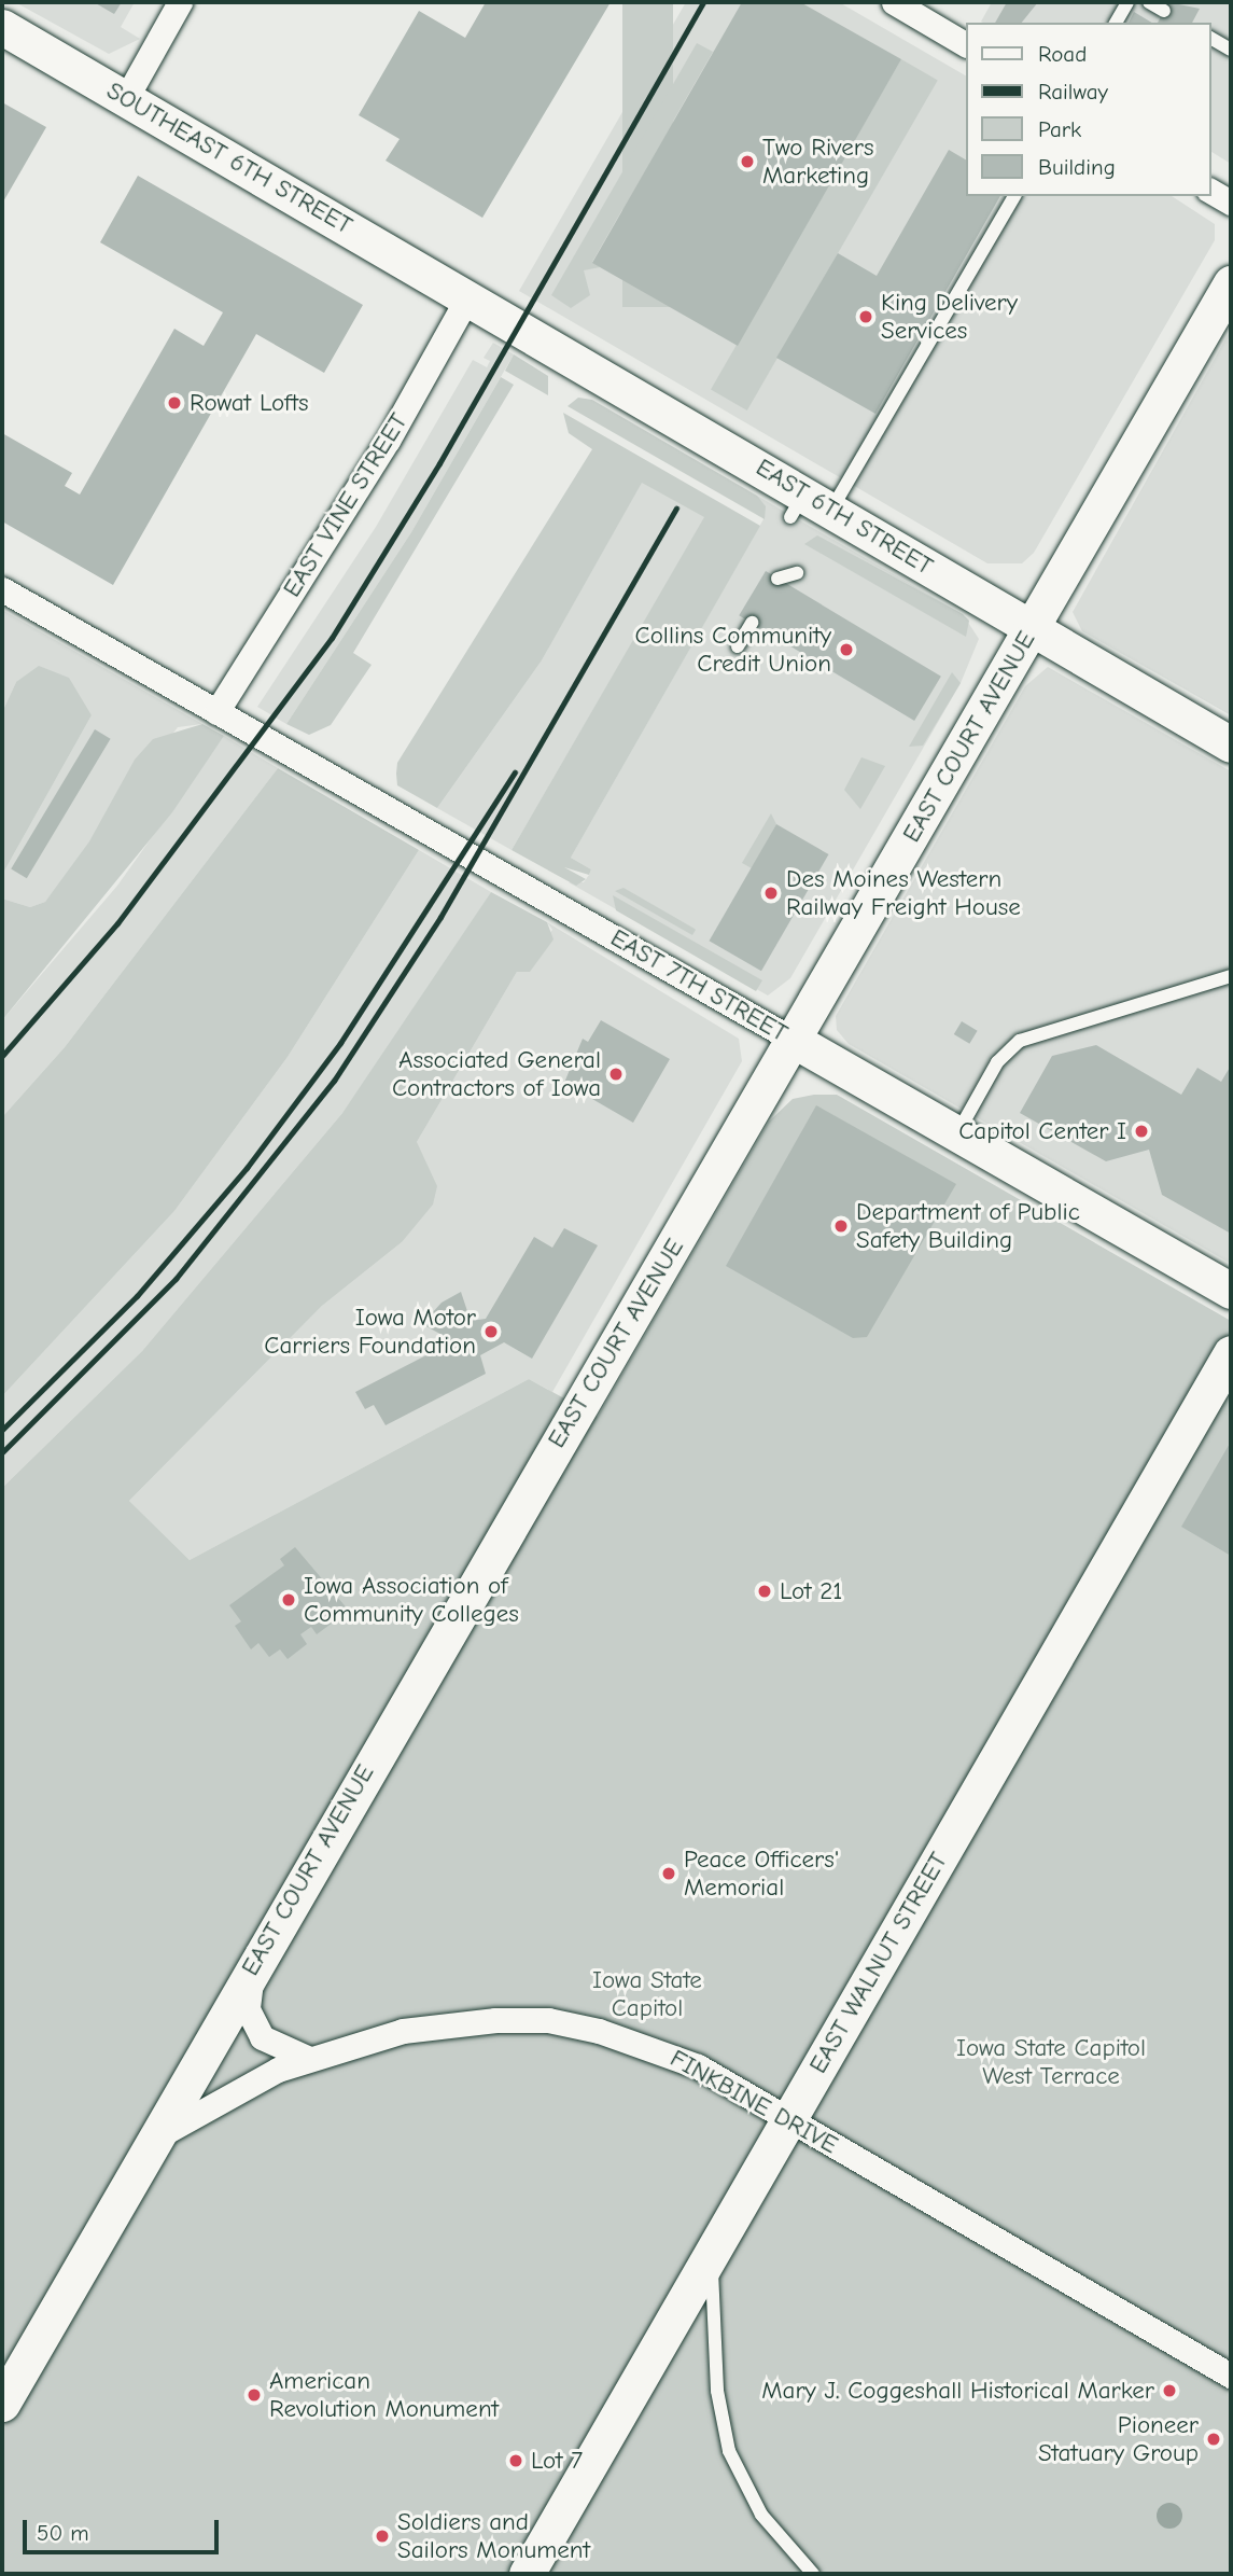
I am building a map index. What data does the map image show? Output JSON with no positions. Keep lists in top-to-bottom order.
{
  "streets": {
    "street": [
      "SOUTHEAST 6TH STREET",
      "EAST VINE STREET",
      "EAST 6TH STREET",
      "EAST COURT AVENUE",
      "EAST 7TH STREET",
      "EAST WALNUT STREET",
      "FINKBINE DRIVE"
    ]
  },
  "crossings": [
    ["SOUTHEAST 6TH STREET", "EAST VINE STREET"],
    ["SOUTHEAST 6TH STREET", "EAST 6TH STREET"],
    ["EAST VINE STREET", "EAST 6TH STREET"],
    ["EAST VINE STREET", "EAST 7TH STREET"],
    ["EAST 6TH STREET", "EAST COURT AVENUE"],
    ["EAST COURT AVENUE", "EAST 7TH STREET"],
    ["EAST COURT AVENUE", "FINKBINE DRIVE"],
    ["EAST WALNUT STREET", "FINKBINE DRIVE"]
  ],
  "parks": ["Iowa State Capitol", "Iowa State Capitol West Terrace"],
  "places": [
    "Two Rivers Marketing",
    "King Delivery Services",
    "Rowat Lofts",
    "Collins Community Credit Union",
    "Des Moines Western Railway Freight House",
    "Associated General Contractors of Iowa",
    "Capitol Center I",
    "Department of Public Safety Building",
    "Iowa Motor Carriers Foundation",
    "Lot 21",
    "Iowa Association of Community Colleges",
    "Peace Officers' Memorial",
    "Mary J. Coggeshall Historical Marker",
    "American Revolution Monument",
    "Pioneer Statuary Group",
    "Lot 7",
    "Soldiers and Sailors Monument"
  ],
  "legend": [
    "Road",
    "Railway",
    "Park",
    "Building"
  ],
  "scale_bar": "50 m"
}
